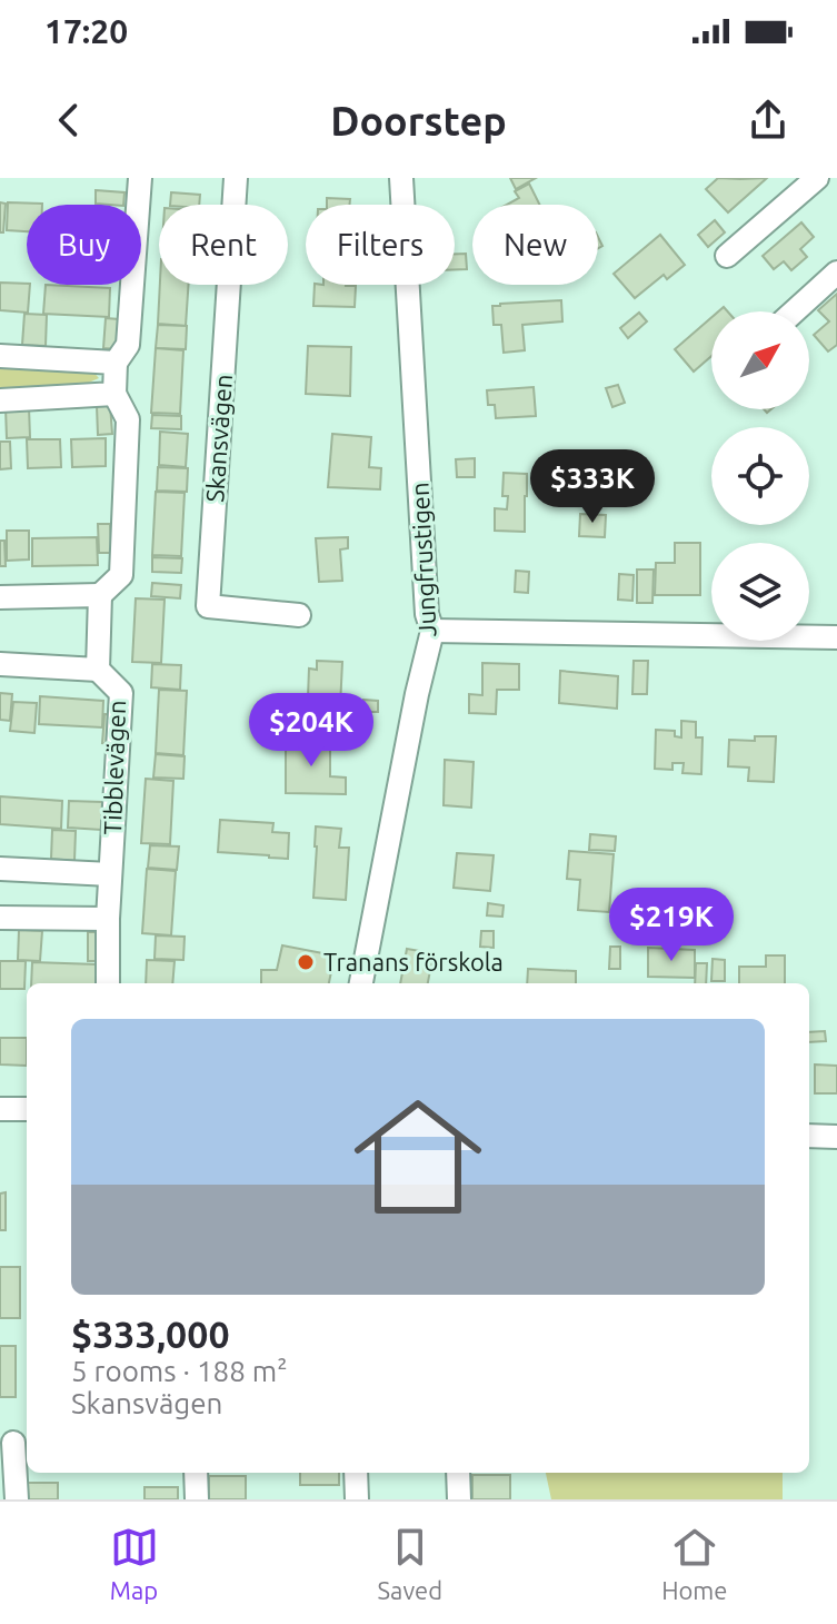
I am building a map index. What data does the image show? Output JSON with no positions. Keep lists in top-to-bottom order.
{
  "streets": {
    "street": ["Skansvägen", "Jungfrustigen", "Tibblevägen"]
  },
  "places": ["Tranans förskola"],
  "north": "top right",
  "page": {
    "status": "17:20",
    "header": "Doorstep",
    "chip": [
      "Buy",
      "Rent",
      "Filters",
      "New"
    ],
    "price": ["$333K", "$204K", "$219K"],
    "list": [
      {
        "name": "$333,000",
        "note": "5 rooms · 188 m² · Skansvägen"
      }
    ],
    "tabs": ["Map", "Saved", "Home"]
  }
}
